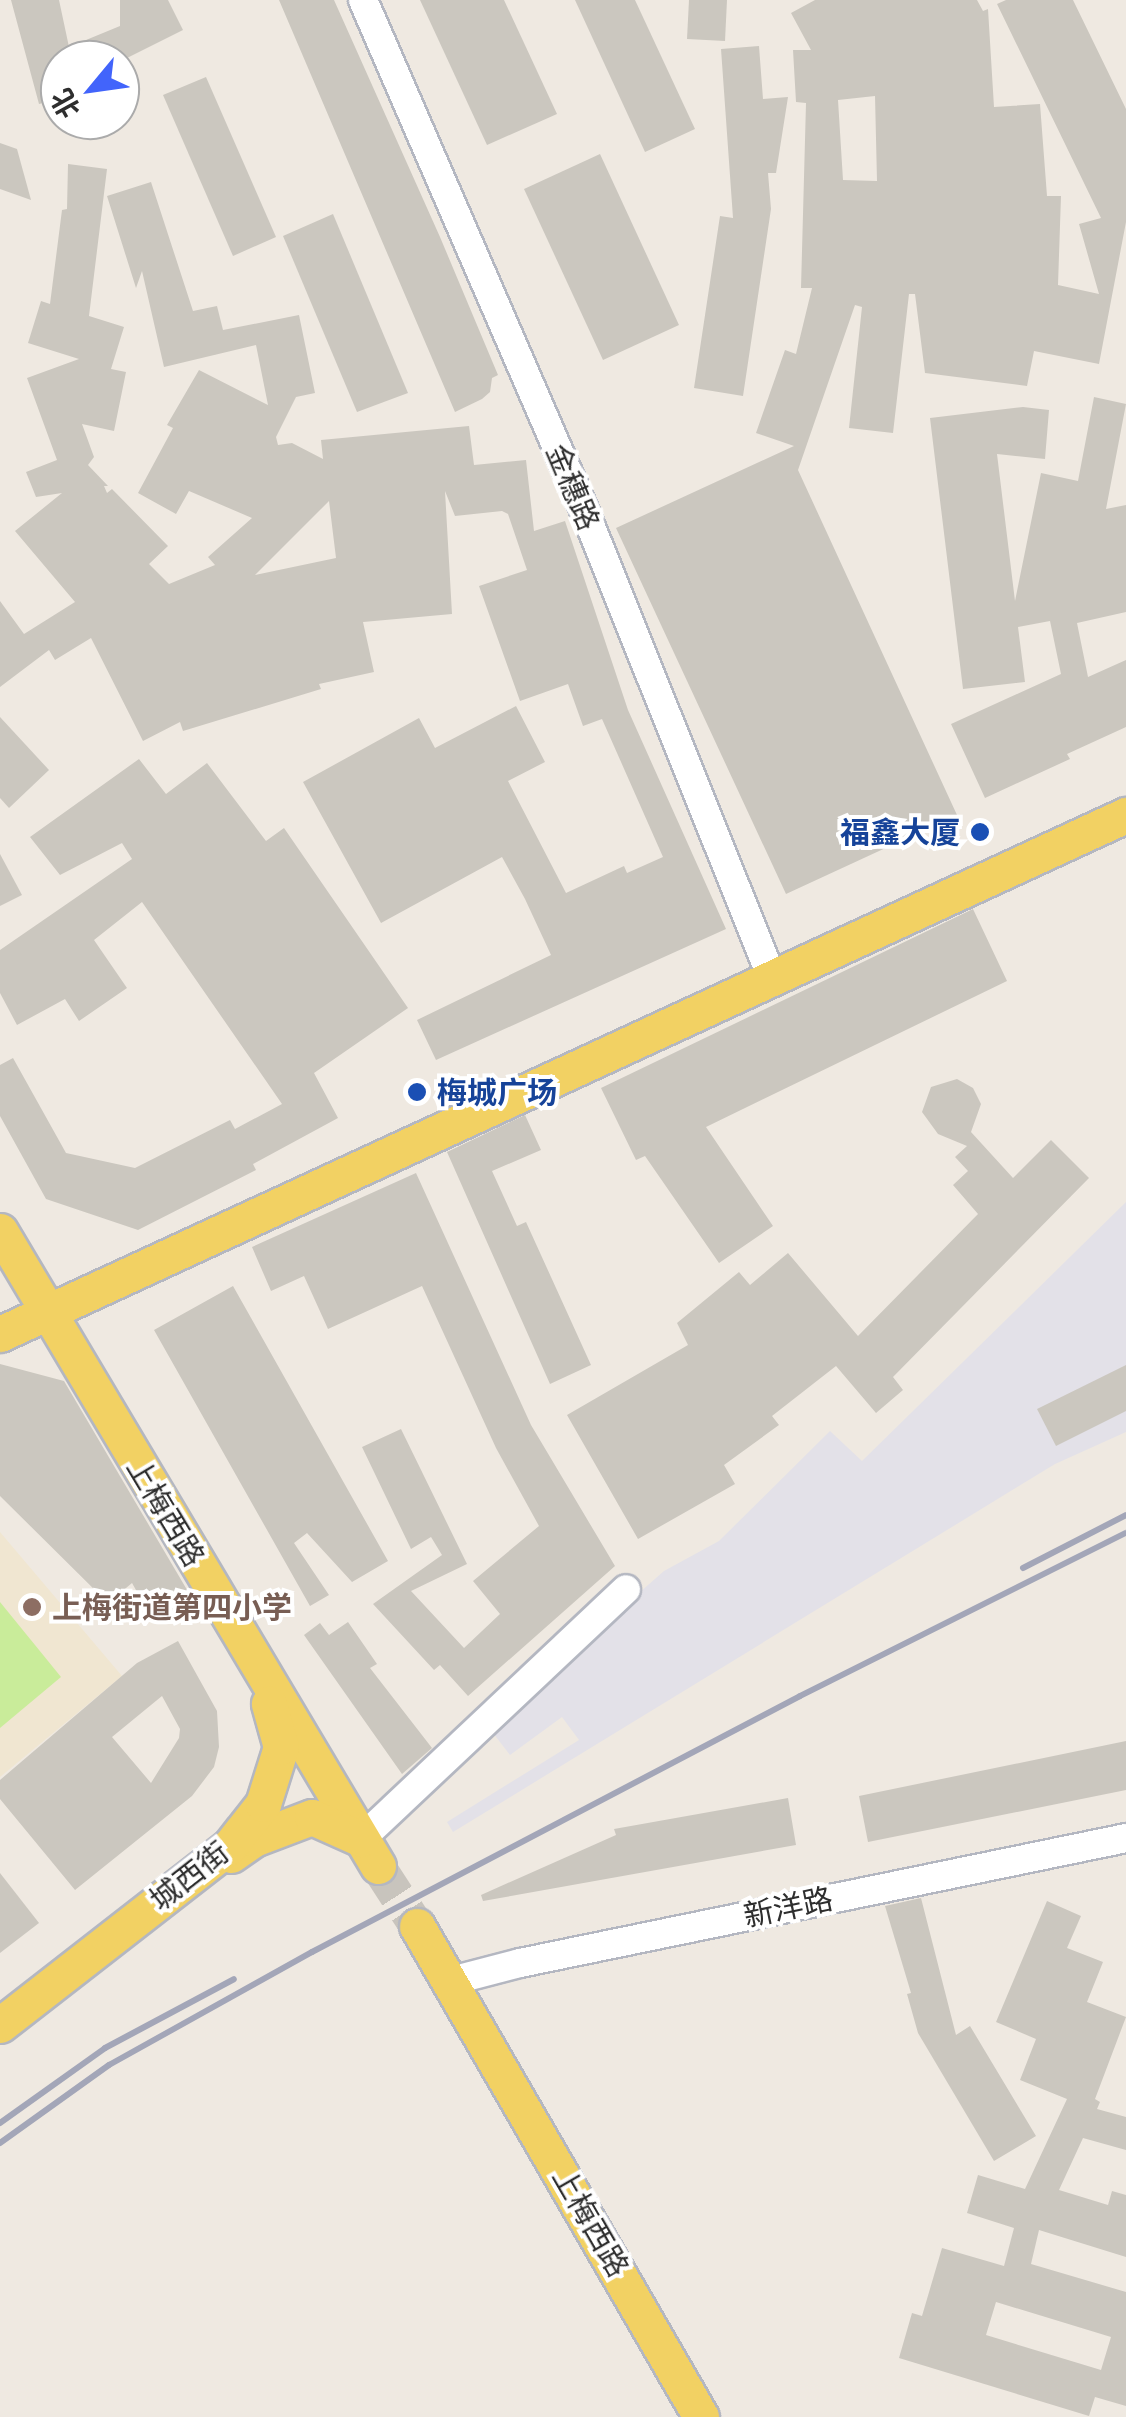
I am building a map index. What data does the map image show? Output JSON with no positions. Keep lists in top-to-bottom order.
{
  "streets": {
    "main road": ["上梅西路", "城西街"],
    "street": ["金穗路", "新洋路"]
  },
  "crossings": [
    ["上梅西路", "城西街"],
    ["上梅西路", "新洋路"]
  ],
  "places": ["福鑫大厦", "梅城广场", "上梅街道第四小学"],
  "north": "bottom left"
}
